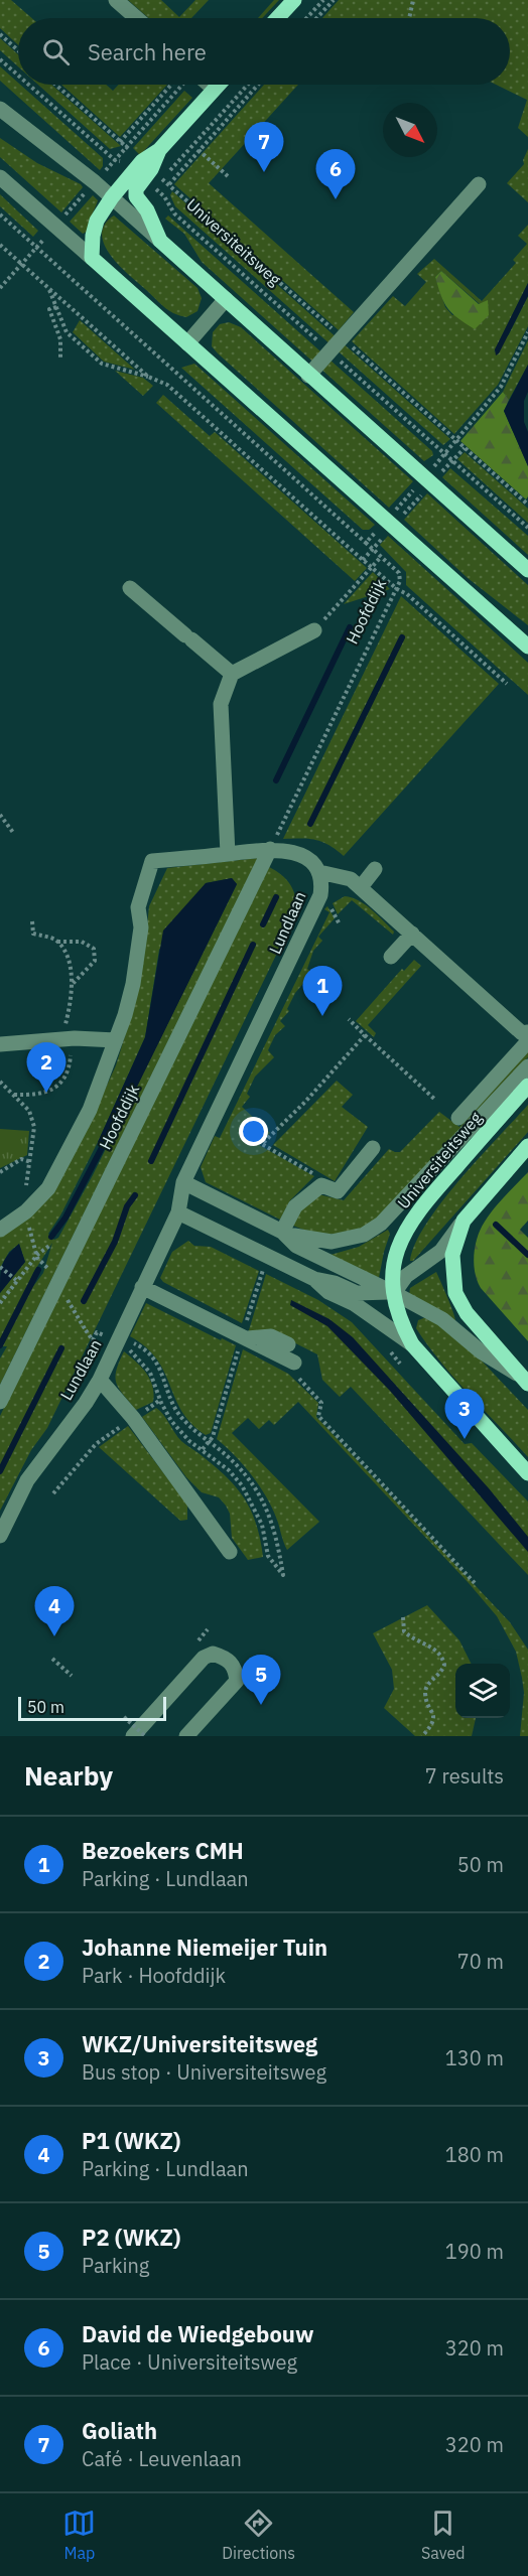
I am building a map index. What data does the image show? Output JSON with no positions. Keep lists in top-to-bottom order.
{
  "streets": {
    "main road": ["Universiteitsweg"],
    "street": ["Hoofddijk", "Lundlaan"]
  },
  "scale_bar": "50 m",
  "north": "bottom right",
  "page": {
    "search": "Search here",
    "pins": [
      "7",
      "6",
      "1",
      "2",
      "3",
      "4",
      "5"
    ],
    "scale": "50 m",
    "heading": ["Nearby", "7 results"],
    "list": [
      {
        "mark": "1",
        "name": "Bezoekers CMH",
        "note": "Parking · Lundlaan",
        "value": "50 m"
      },
      {
        "mark": "2",
        "name": "Johanne Niemeijer Tuin",
        "note": "Park · Hoofddijk",
        "value": "70 m"
      },
      {
        "mark": "3",
        "name": "WKZ/Universiteitsweg",
        "note": "Bus stop · Universiteitsweg",
        "value": "130 m"
      },
      {
        "mark": "4",
        "name": "P1 (WKZ)",
        "note": "Parking · Lundlaan",
        "value": "180 m"
      },
      {
        "mark": "5",
        "name": "P2 (WKZ)",
        "note": "Parking",
        "value": "190 m"
      },
      {
        "mark": "6",
        "name": "David de Wiedgebouw",
        "note": "Place · Universiteitsweg",
        "value": "320 m"
      },
      {
        "mark": "7",
        "name": "Goliath",
        "note": "Café · Leuvenlaan",
        "value": "320 m"
      }
    ],
    "nav": ["Map", "Directions", "Saved"]
  }
}
